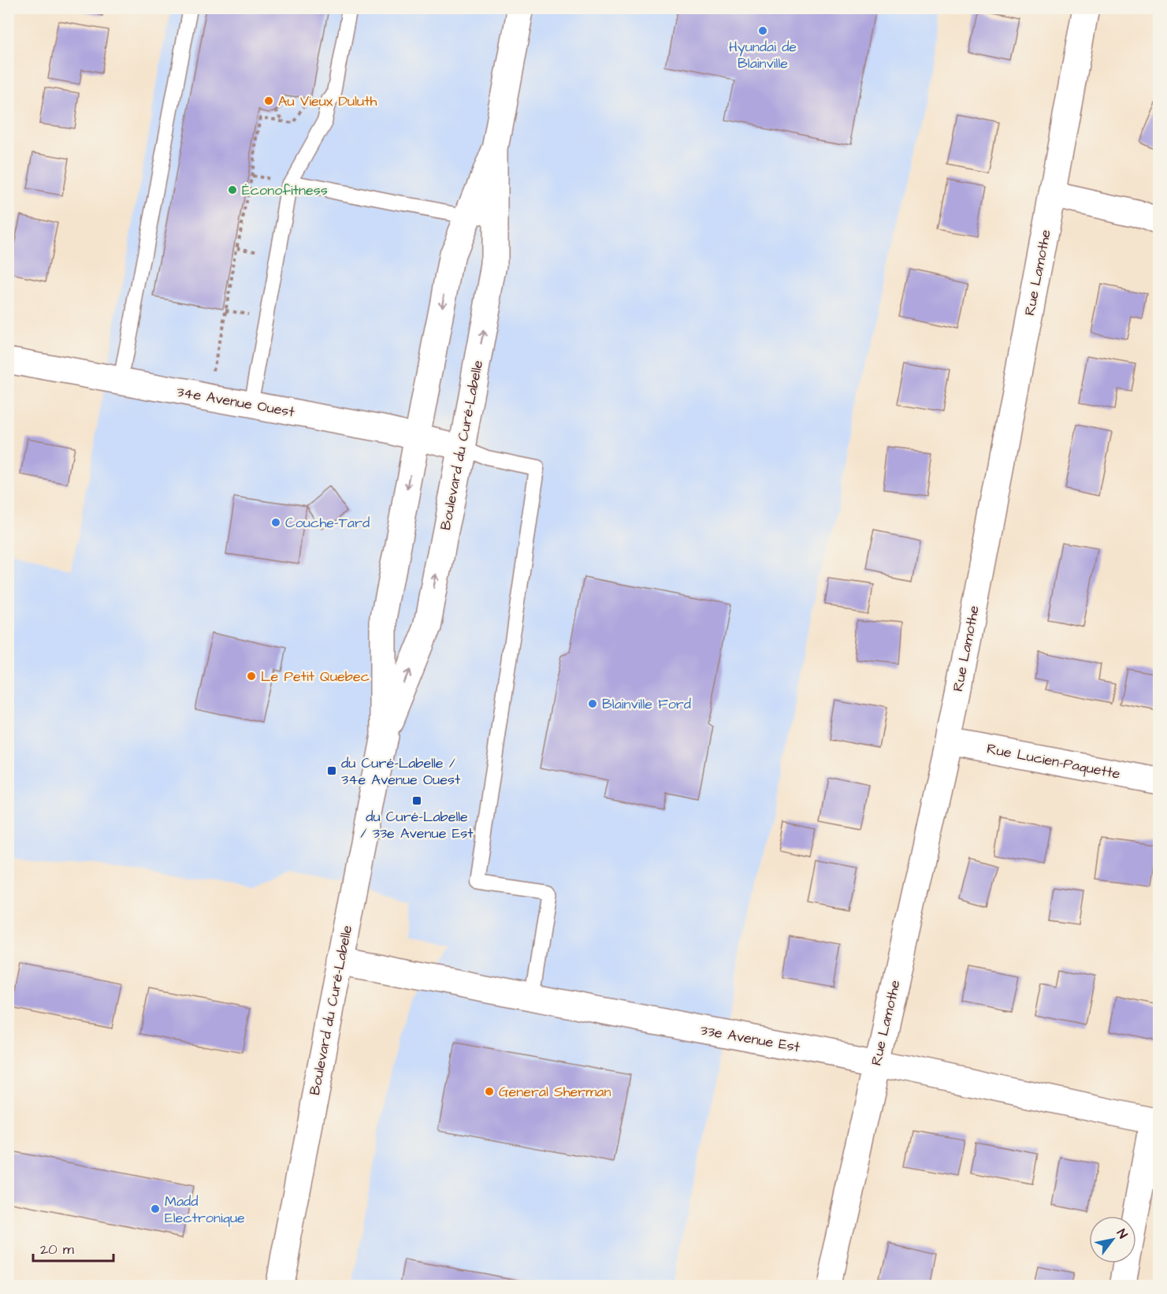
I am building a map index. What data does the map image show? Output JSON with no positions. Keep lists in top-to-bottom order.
{
  "streets": {
    "street": [
      "Rue Lamothe",
      "34e Avenue Ouest",
      "Boulevard du Curé-Labelle",
      "Rue Lucien-Paquette",
      "33e Avenue Est"
    ]
  },
  "crossings": [
    ["Rue Lamothe", "Rue Lucien-Paquette"],
    ["Rue Lamothe", "33e Avenue Est"],
    ["34e Avenue Ouest", "Boulevard du Curé-Labelle"],
    ["Boulevard du Curé-Labelle", "33e Avenue Est"]
  ],
  "places": {
    "other": [
      "Hyundai de Blainville",
      "Au Vieux Duluth",
      "Éconofitness",
      "Couche-Tard",
      "Le Petit Quebec",
      "Blainville Ford",
      "General Sherman",
      "Madd Electronique"
    ],
    "transit": ["du Curé-Labelle / 34e Avenue Ouest", "du Curé-Labelle / 33e Avenue Est"]
  },
  "scale_bar": "20 m",
  "north": "top right"
}
